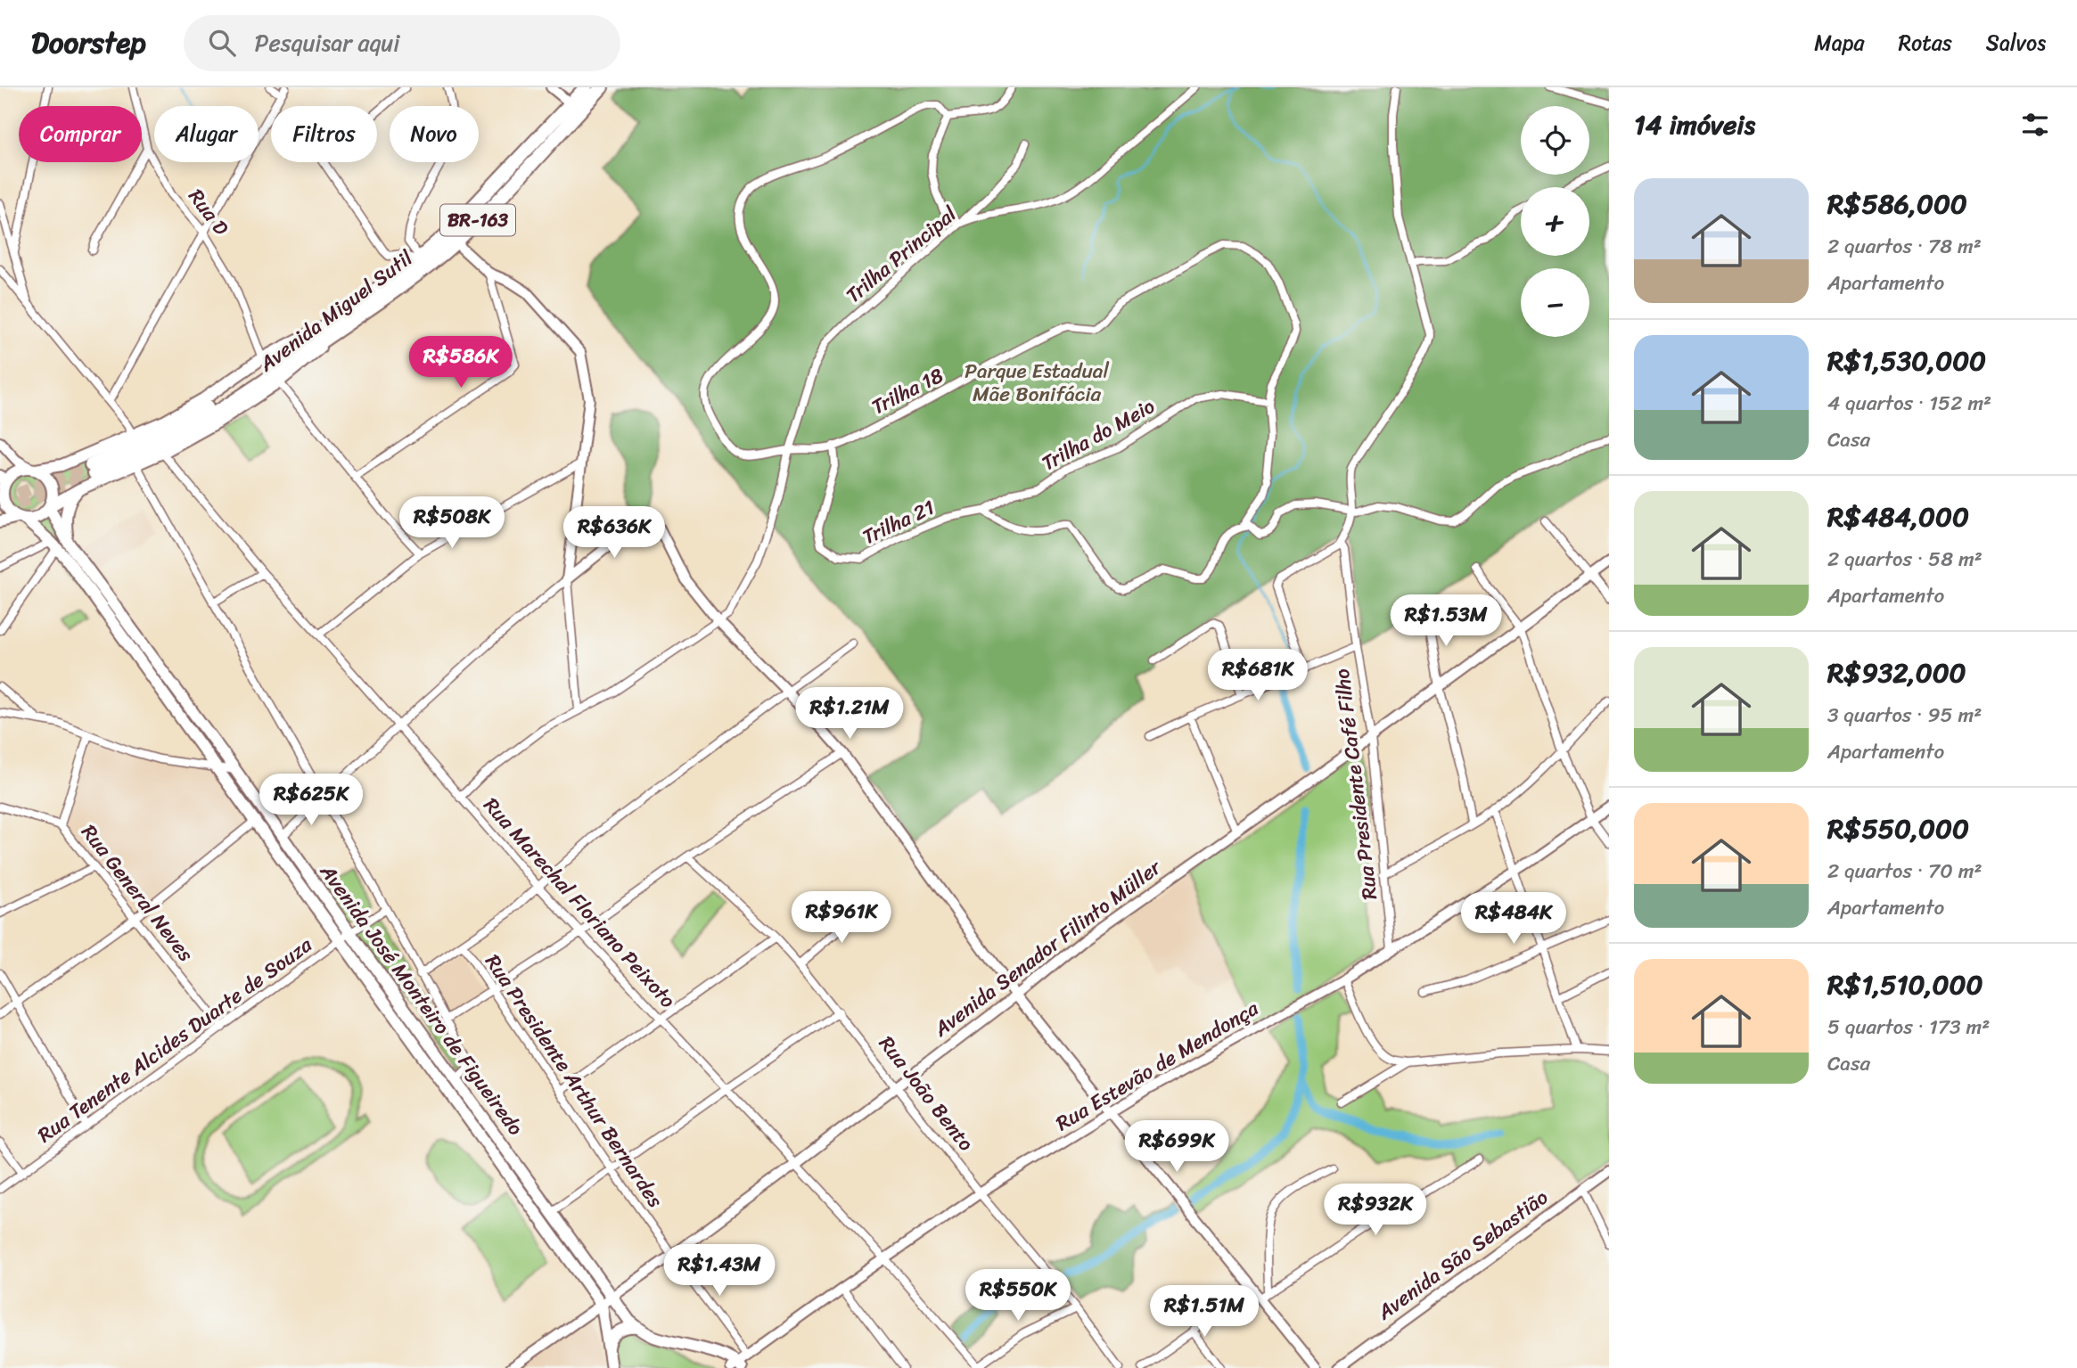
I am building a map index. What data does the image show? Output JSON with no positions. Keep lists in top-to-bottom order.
{
  "streets": {
    "highway": ["BR-163", "Avenida Miguel Sutil"],
    "main road": ["Avenida José Monteiro de Figueiredo"],
    "street": [
      "Rua D",
      "Trilha Principal",
      "Trilha 18",
      "Trilha do Meio",
      "Trilha 21",
      "Rua Presidente Café Filho",
      "Rua General Neves",
      "Rua Marechal Floriano Peixoto",
      "Avenida Senador Filinto Müller",
      "Rua Tenente Alcides Duarte de Souza",
      "Rua Estevão de Mendonça",
      "Rua Presidente Arthur Bernardes",
      "Rua João Bento",
      "Avenida São Sebastião"
    ]
  },
  "crossings": [
    ["Rua D", "Avenida Miguel Sutil"],
    ["BR-163", "Avenida Miguel Sutil"],
    ["BR-163", "Avenida José Monteiro de Figueiredo"],
    ["Trilha Principal", "Trilha 18"],
    ["Trilha Principal", "Rua Marechal Floriano Peixoto"],
    ["Avenida Miguel Sutil", "Rua Marechal Floriano Peixoto"],
    ["Avenida Miguel Sutil", "Avenida José Monteiro de Figueiredo"],
    ["Trilha 18", "Trilha do Meio"],
    ["Trilha 18", "Trilha 21"],
    ["Trilha do Meio", "Trilha 21"],
    ["Rua Presidente Café Filho", "Avenida Senador Filinto Müller"],
    ["Rua Presidente Café Filho", "Rua Estevão de Mendonça"],
    ["Rua General Neves", "Rua Tenente Alcides Duarte de Souza"],
    ["Rua Marechal Floriano Peixoto", "Avenida Senador Filinto Müller"],
    ["Rua Marechal Floriano Peixoto", "Rua Estevão de Mendonça"],
    ["Avenida Senador Filinto Müller", "Avenida José Monteiro de Figueiredo"],
    ["Avenida Senador Filinto Müller", "Rua Presidente Arthur Bernardes"],
    ["Avenida Senador Filinto Müller", "Rua João Bento"],
    ["Avenida José Monteiro de Figueiredo", "Rua Tenente Alcides Duarte de Souza"],
    ["Rua Estevão de Mendonça", "Rua Presidente Arthur Bernardes"],
    ["Rua Estevão de Mendonça", "Rua João Bento"]
  ],
  "parks": ["Parque Estadual Mãe Bonifácia"],
  "page": {
    "header": "Doorstep",
    "search": "Pesquisar aqui",
    "nav": ["Mapa", "Rotas", "Salvos"],
    "heading": "14 imóveis",
    "map_buttons": ["+", "−"],
    "chip": [
      "Comprar",
      "Alugar",
      "Filtros",
      "Novo"
    ],
    "list": [
      {
        "name": "R$586,000",
        "note": "2 quartos · 78 m² · Apartamento"
      },
      {
        "name": "R$1,530,000",
        "note": "4 quartos · 152 m² · Casa"
      },
      {
        "name": "R$484,000",
        "note": "2 quartos · 58 m² · Apartamento"
      },
      {
        "name": "R$932,000",
        "note": "3 quartos · 95 m² · Apartamento"
      },
      {
        "name": "R$550,000",
        "note": "2 quartos · 70 m² · Apartamento"
      },
      {
        "name": "R$1,510,000",
        "note": "5 quartos · 173 m² · Casa"
      }
    ],
    "price": [
      "R$586K",
      "R$508K",
      "R$636K",
      "R$1.53M",
      "R$681K",
      "R$1.21M",
      "R$625K",
      "R$961K",
      "R$484K",
      "R$699K",
      "R$932K",
      "R$1.43M",
      "R$550K",
      "R$1.51M"
    ]
  }
}
